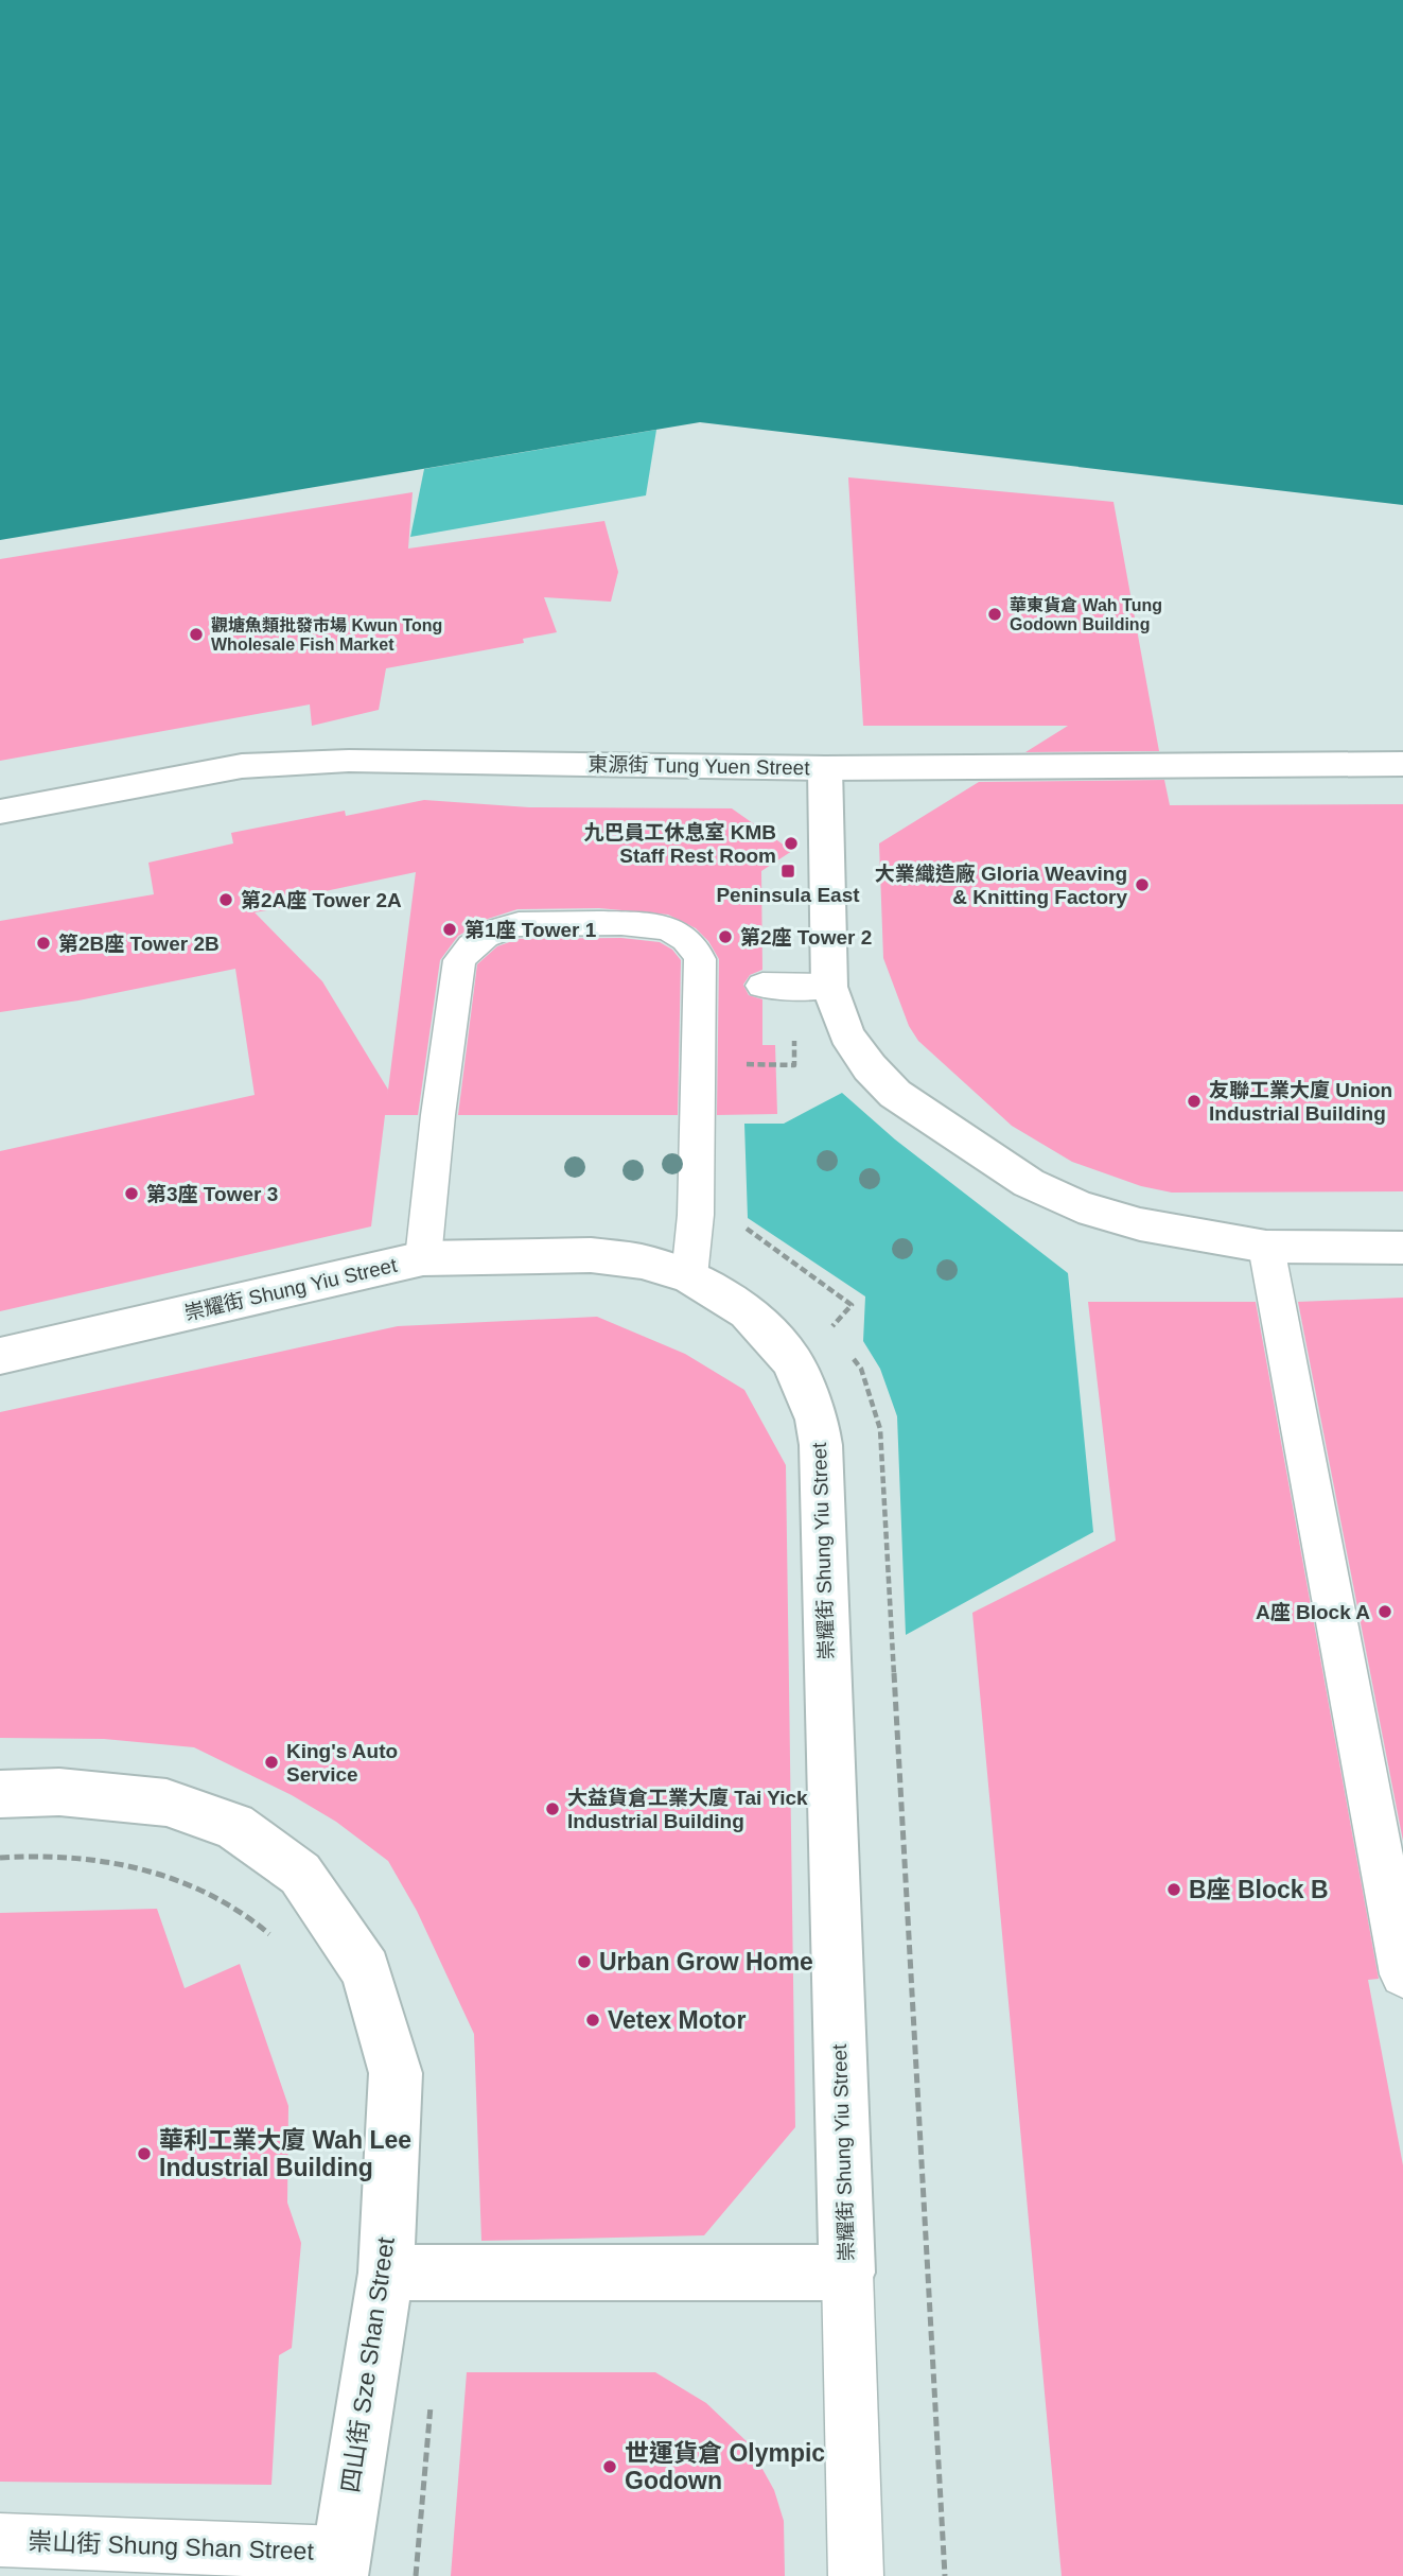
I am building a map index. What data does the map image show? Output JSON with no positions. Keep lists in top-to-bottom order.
{
  "streets": {
    "street": ["東源街 Tung Yuen Street", "崇耀街 Shung Yiu Street", "四山街 Sze Shan Street"],
    "lane": ["崇山街 Shung Shan Street"]
  },
  "crossings": [
    ["崇耀街 Shung Yiu Street", "四山街 Sze Shan Street"],
    ["四山街 Sze Shan Street", "崇山街 Shung Shan Street"]
  ],
  "places": {
    "other": [
      "華東貨倉 Wah Tung Godown Building",
      "觀塘魚類批發市場 Kwun Tong Wholesale Fish Market",
      "九巴員工休息室 KMB Staff Rest Room",
      "大業織造廠 Gloria Weaving & Knitting Factory",
      "第2A座 Tower 2A",
      "第1座 Tower 1",
      "第2座 Tower 2",
      "第2B座 Tower 2B",
      "友聯工業大廈 Union Industrial Building",
      "第3座 Tower 3",
      "A座 Block A",
      "King's Auto Service",
      "大益貨倉工業大廈 Tai Yick Industrial Building",
      "B座 Block B",
      "Urban Grow Home",
      "Vetex Motor",
      "華利工業大廈 Wah Lee Industrial Building",
      "世運貨倉 Olympic Godown"
    ],
    "transit": ["Peninsula East"]
  }
}
